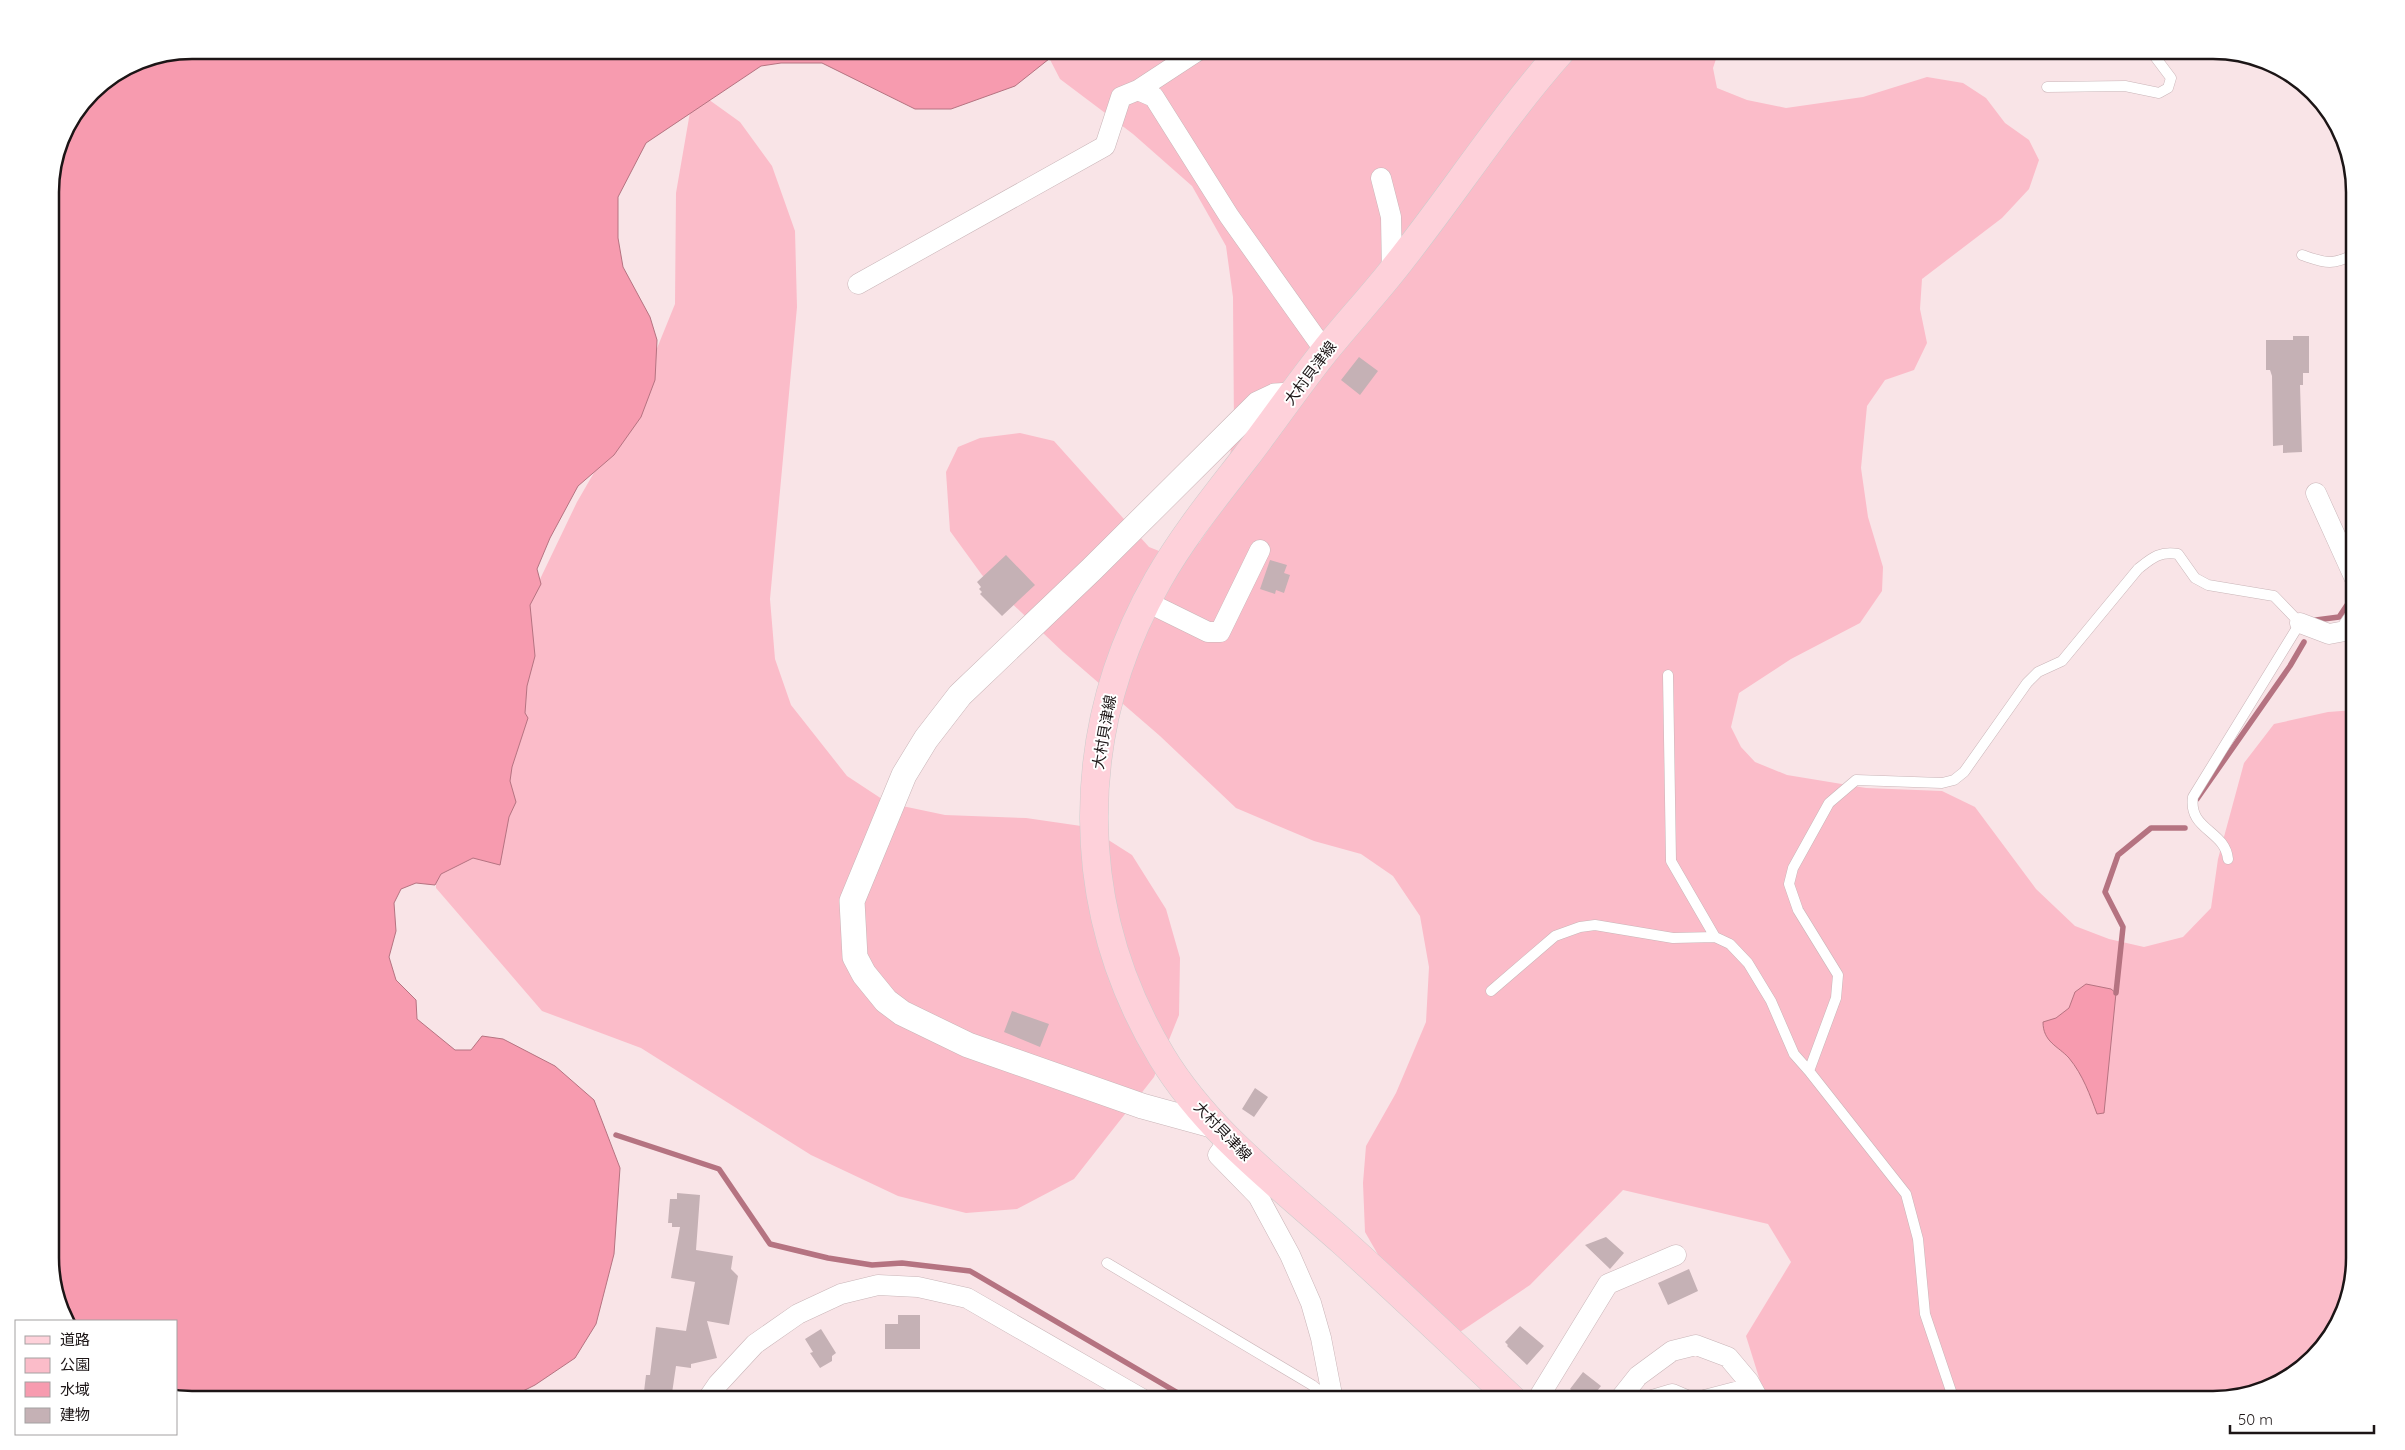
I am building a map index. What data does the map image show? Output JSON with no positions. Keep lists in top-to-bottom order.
{
  "streets": {
    "main road": ["大村貝津線"]
  },
  "legend": [
    "道路",
    "公園",
    "水域",
    "建物"
  ],
  "scale_bar": "50 m"
}
